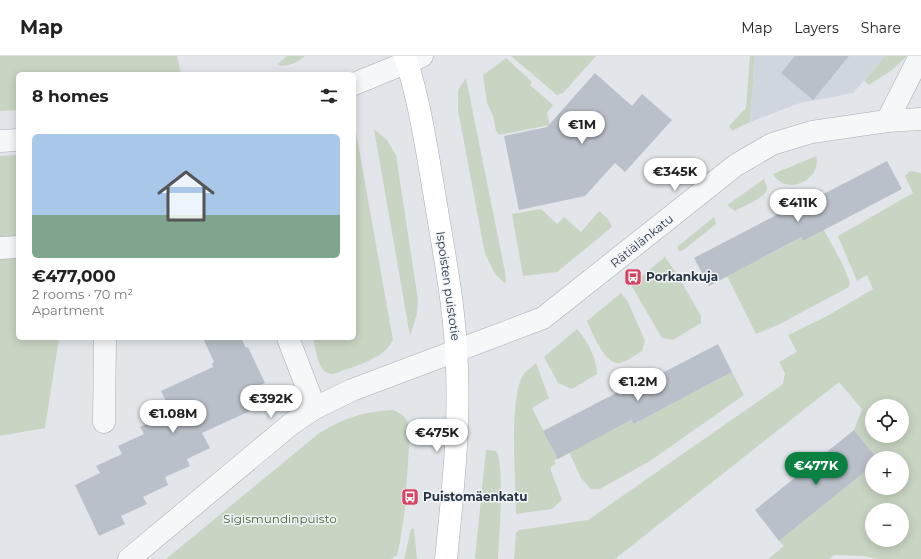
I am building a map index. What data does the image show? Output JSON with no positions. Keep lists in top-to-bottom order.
{
  "streets": {
    "main road": ["Ispoisten puistotie"],
    "street": ["Rätiälänkatu"]
  },
  "crossings": [
    ["Rätiälänkatu", "Ispoisten puistotie"]
  ],
  "parks": ["Sigismundinpuisto"],
  "places": {
    "bus stop": ["Porkankuja", "Puistomäenkatu"]
  },
  "page": {
    "header": "Map",
    "nav": ["Map", "Layers", "Share"],
    "heading": "8 homes",
    "price": [
      "€1M",
      "€345K",
      "€411K",
      "€1.2M",
      "€392K",
      "€1.08M",
      "€475K",
      "€477K"
    ],
    "list": [
      {
        "name": "€477,000",
        "note": "2 rooms · 70 m² · Apartment"
      }
    ],
    "map_buttons": ["+", "−"]
  }
}
